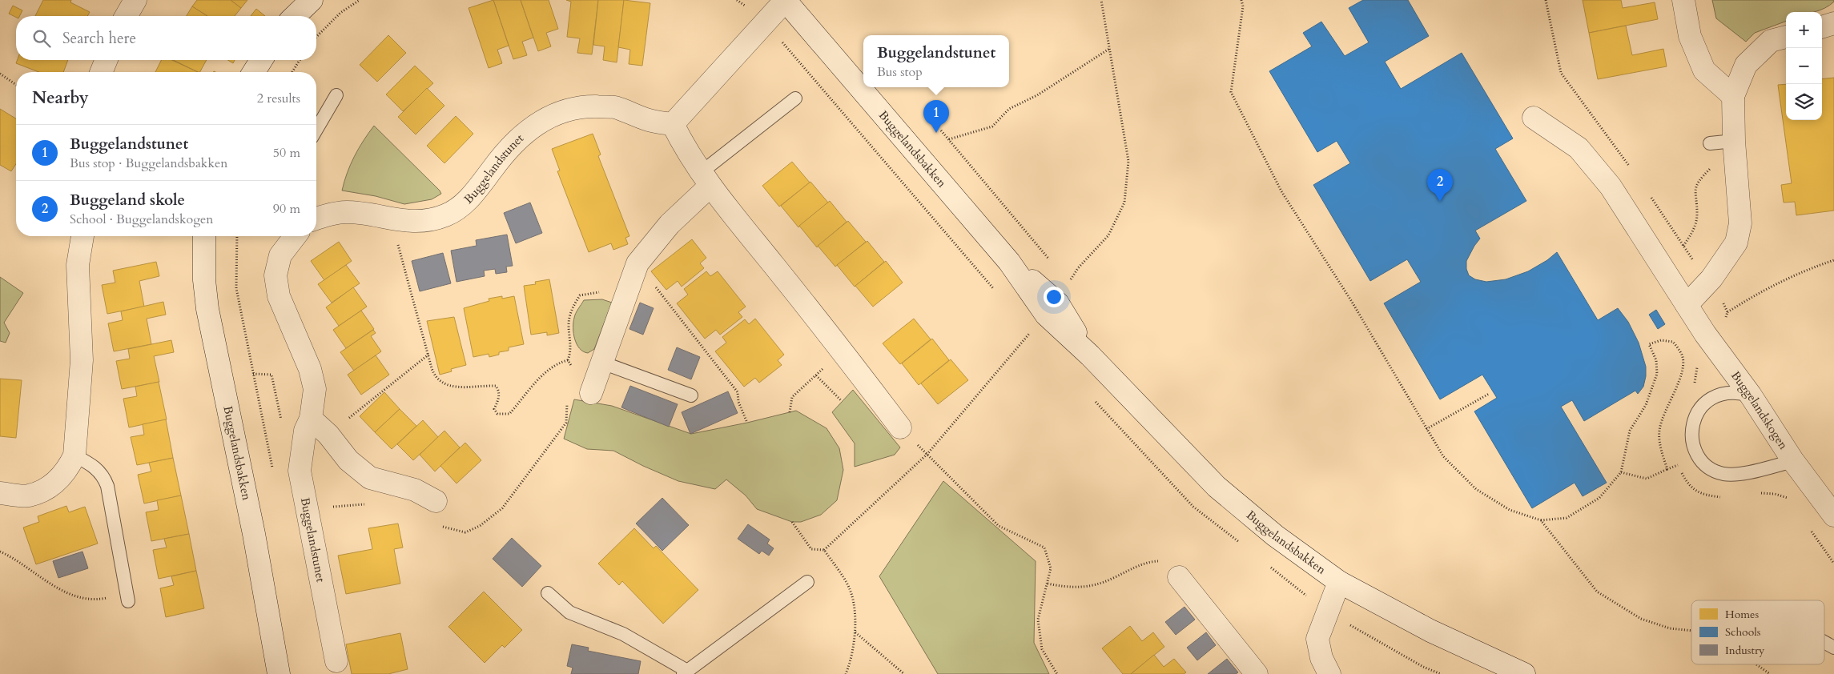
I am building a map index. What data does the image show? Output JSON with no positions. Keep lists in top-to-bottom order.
{
  "streets": {
    "street": ["Buggelandsbakken", "Buggelandstunet", "Buggelandskogen"]
  },
  "legend": ["Homes", "Schools", "Industry"],
  "page": {
    "map_buttons": ["+", "−"],
    "search": "Search here",
    "popup": ["Buggelandstunet", "Bus stop"],
    "heading": ["Nearby", "2 results"],
    "pins": ["1", "2"],
    "list": [
      {
        "mark": "1",
        "name": "Buggelandstunet",
        "note": "Bus stop · Buggelandsbakken",
        "value": "50 m"
      },
      {
        "mark": "2",
        "name": "Buggeland skole",
        "note": "School · Buggelandskogen",
        "value": "90 m"
      }
    ]
  }
}
